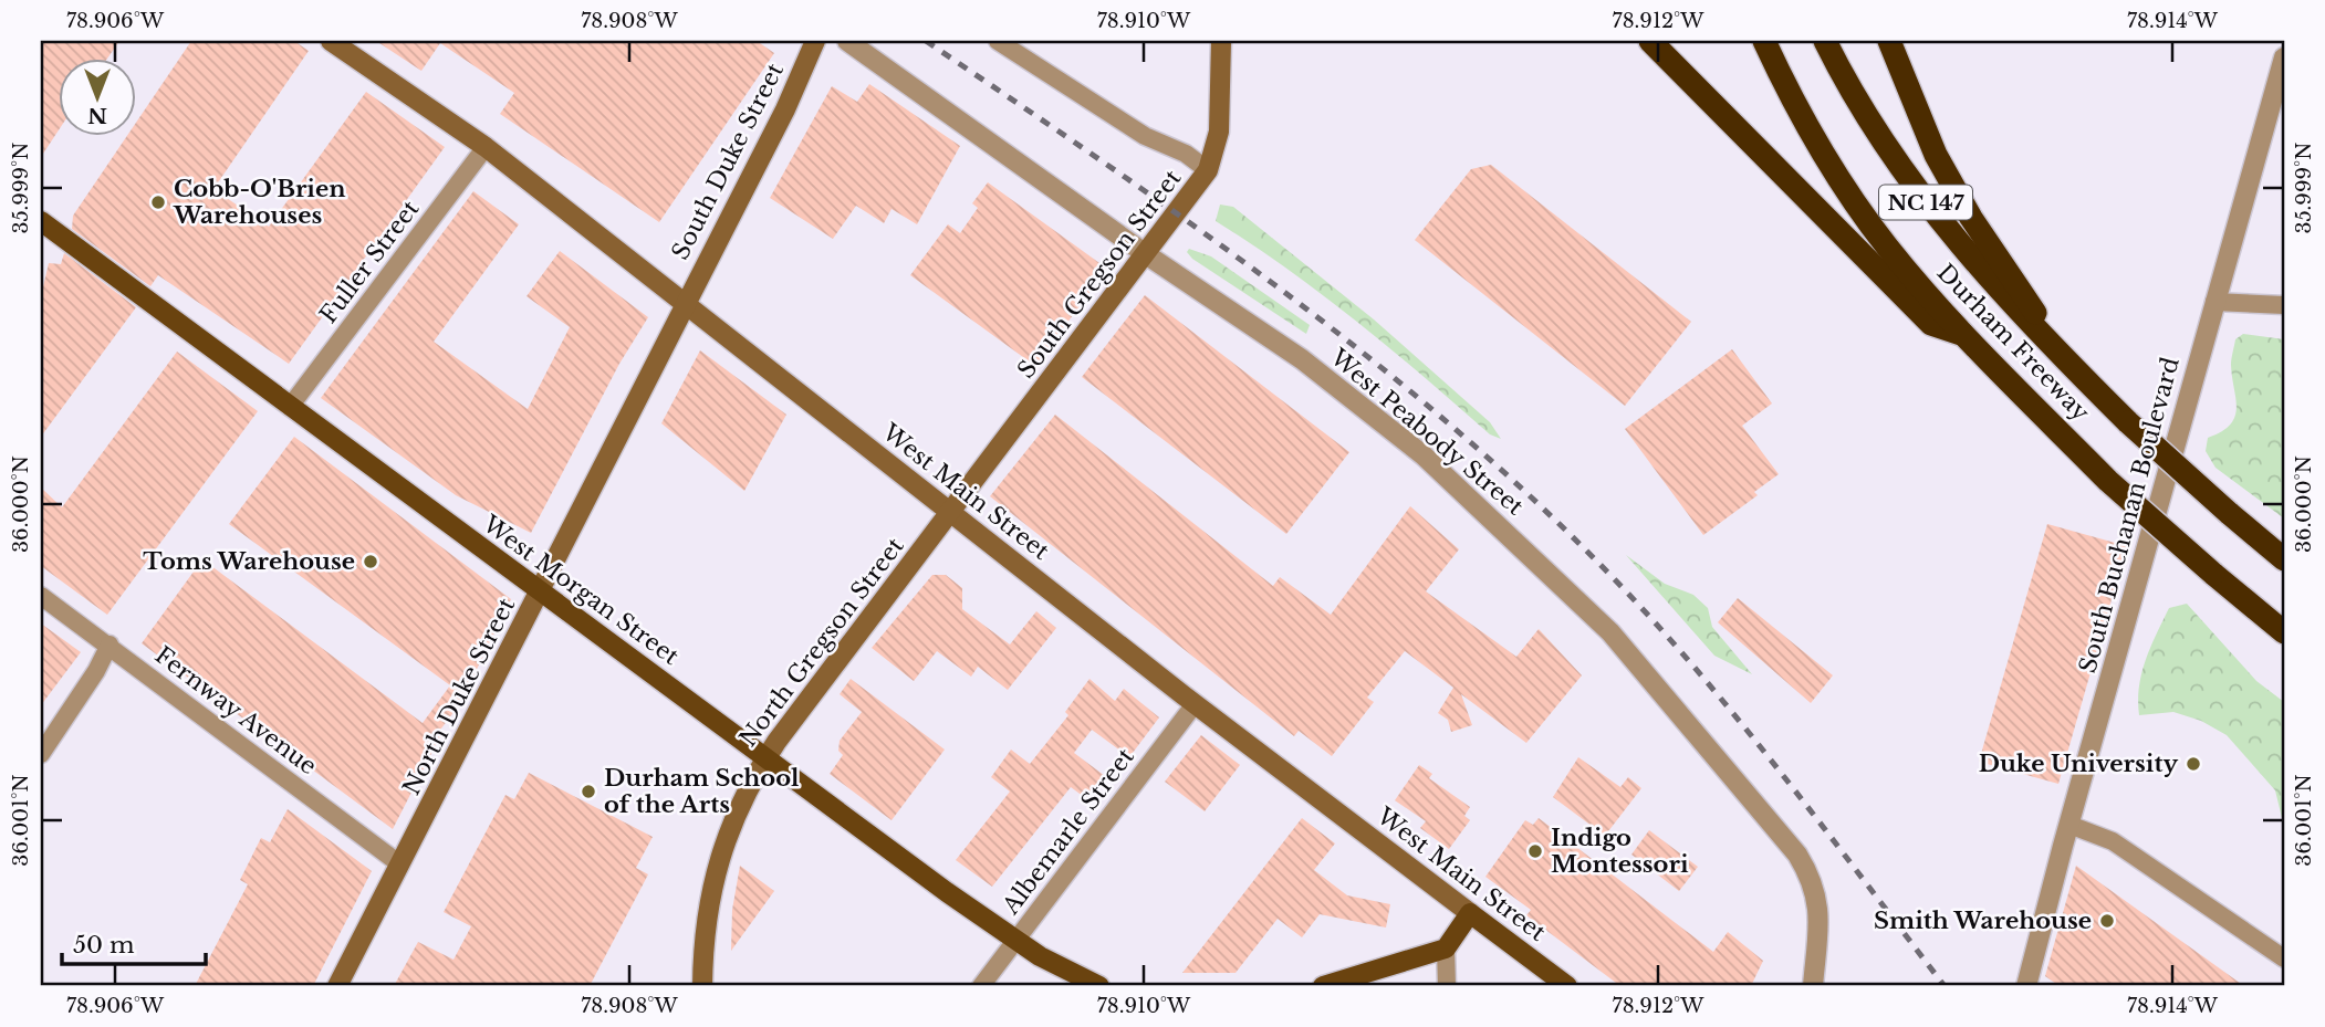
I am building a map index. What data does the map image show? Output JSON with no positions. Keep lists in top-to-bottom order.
{
  "streets": {
    "highway": ["NC 147", "Durham Freeway"],
    "main road": [
      "South Duke Street",
      "South Gregson Street",
      "West Main Street",
      "West Morgan Street",
      "North Gregson Street",
      "North Duke Street"
    ],
    "street": [
      "Fuller Street",
      "West Peabody Street",
      "South Buchanan Boulevard",
      "Fernway Avenue",
      "Albemarle Street"
    ]
  },
  "crossings": [
    ["South Duke Street", "West Main Street"],
    ["South Duke Street", "North Duke Street"],
    ["Fuller Street", "West Main Street"],
    ["Fuller Street", "West Morgan Street"],
    ["South Gregson Street", "West Peabody Street"],
    ["South Gregson Street", "West Main Street"],
    ["South Gregson Street", "North Gregson Street"],
    ["West Main Street", "North Gregson Street"],
    ["West Main Street", "North Duke Street"],
    ["West Main Street", "Albemarle Street"],
    ["West Morgan Street", "North Gregson Street"],
    ["West Morgan Street", "North Duke Street"],
    ["West Morgan Street", "Albemarle Street"],
    ["North Duke Street", "Fernway Avenue"]
  ],
  "places": [
    "Cobb-O'Brien Warehouses",
    "Toms Warehouse",
    "Duke University",
    "Durham School of the Arts",
    "Indigo Montessori",
    "Smith Warehouse"
  ],
  "scale_bar": "50 m",
  "north": "bottom",
  "coordinates": [
    "78.906°W",
    "78.908°W",
    "78.910°W",
    "78.912°W",
    "78.914°W",
    "35.999°N",
    "36.000°N",
    "36.001°N"
  ]
}
